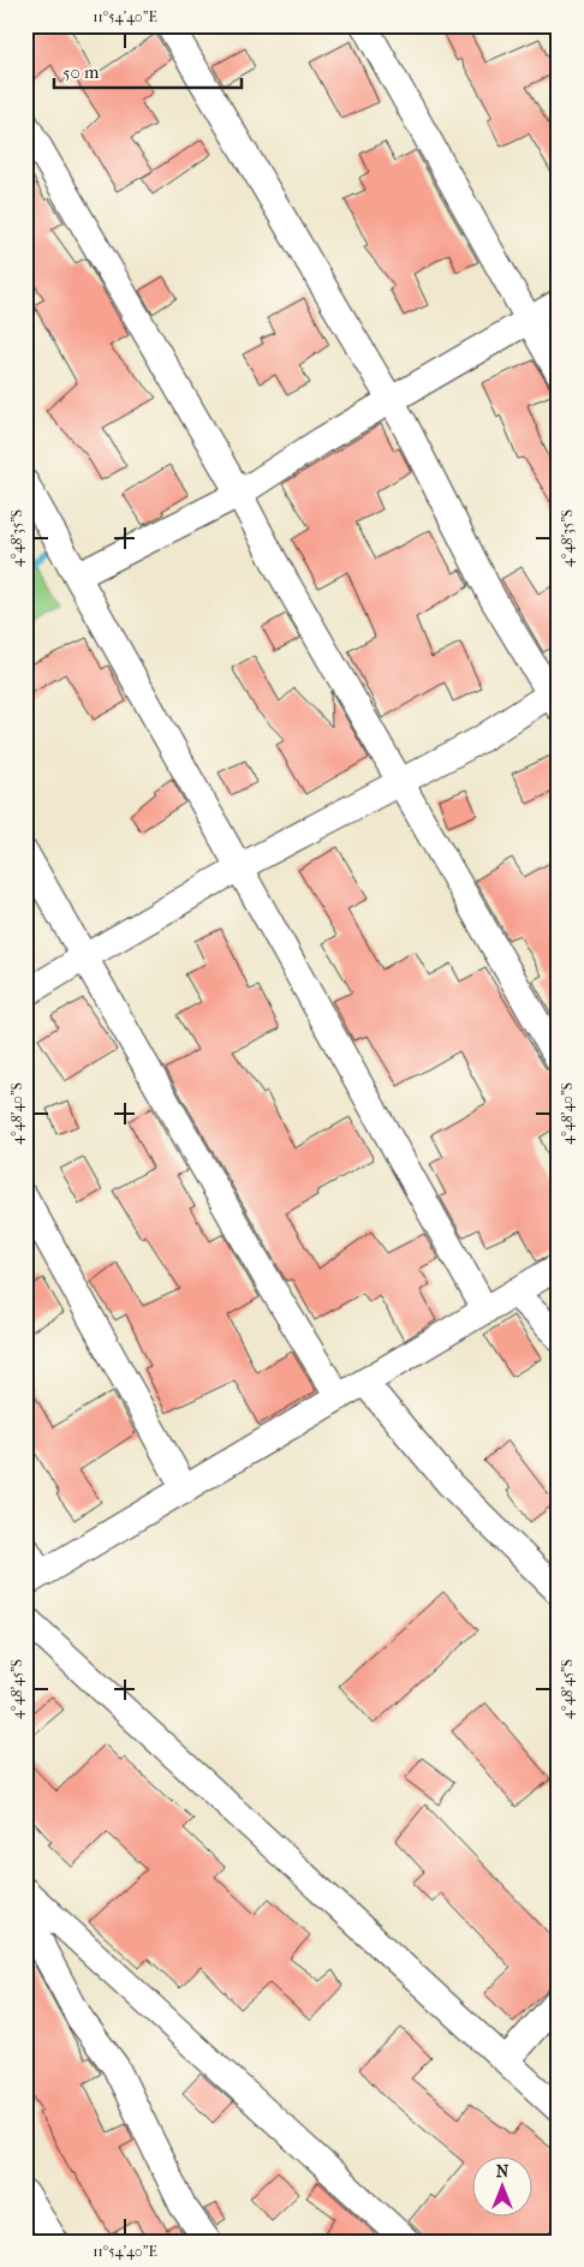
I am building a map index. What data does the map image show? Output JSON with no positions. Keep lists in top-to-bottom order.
{
  "scale_bar": "50 m",
  "north": "top",
  "coordinates": [
    "11°54'40\"E",
    "4°48'35\"S",
    "4°48'40\"S",
    "4°48'45\"S"
  ]
}
